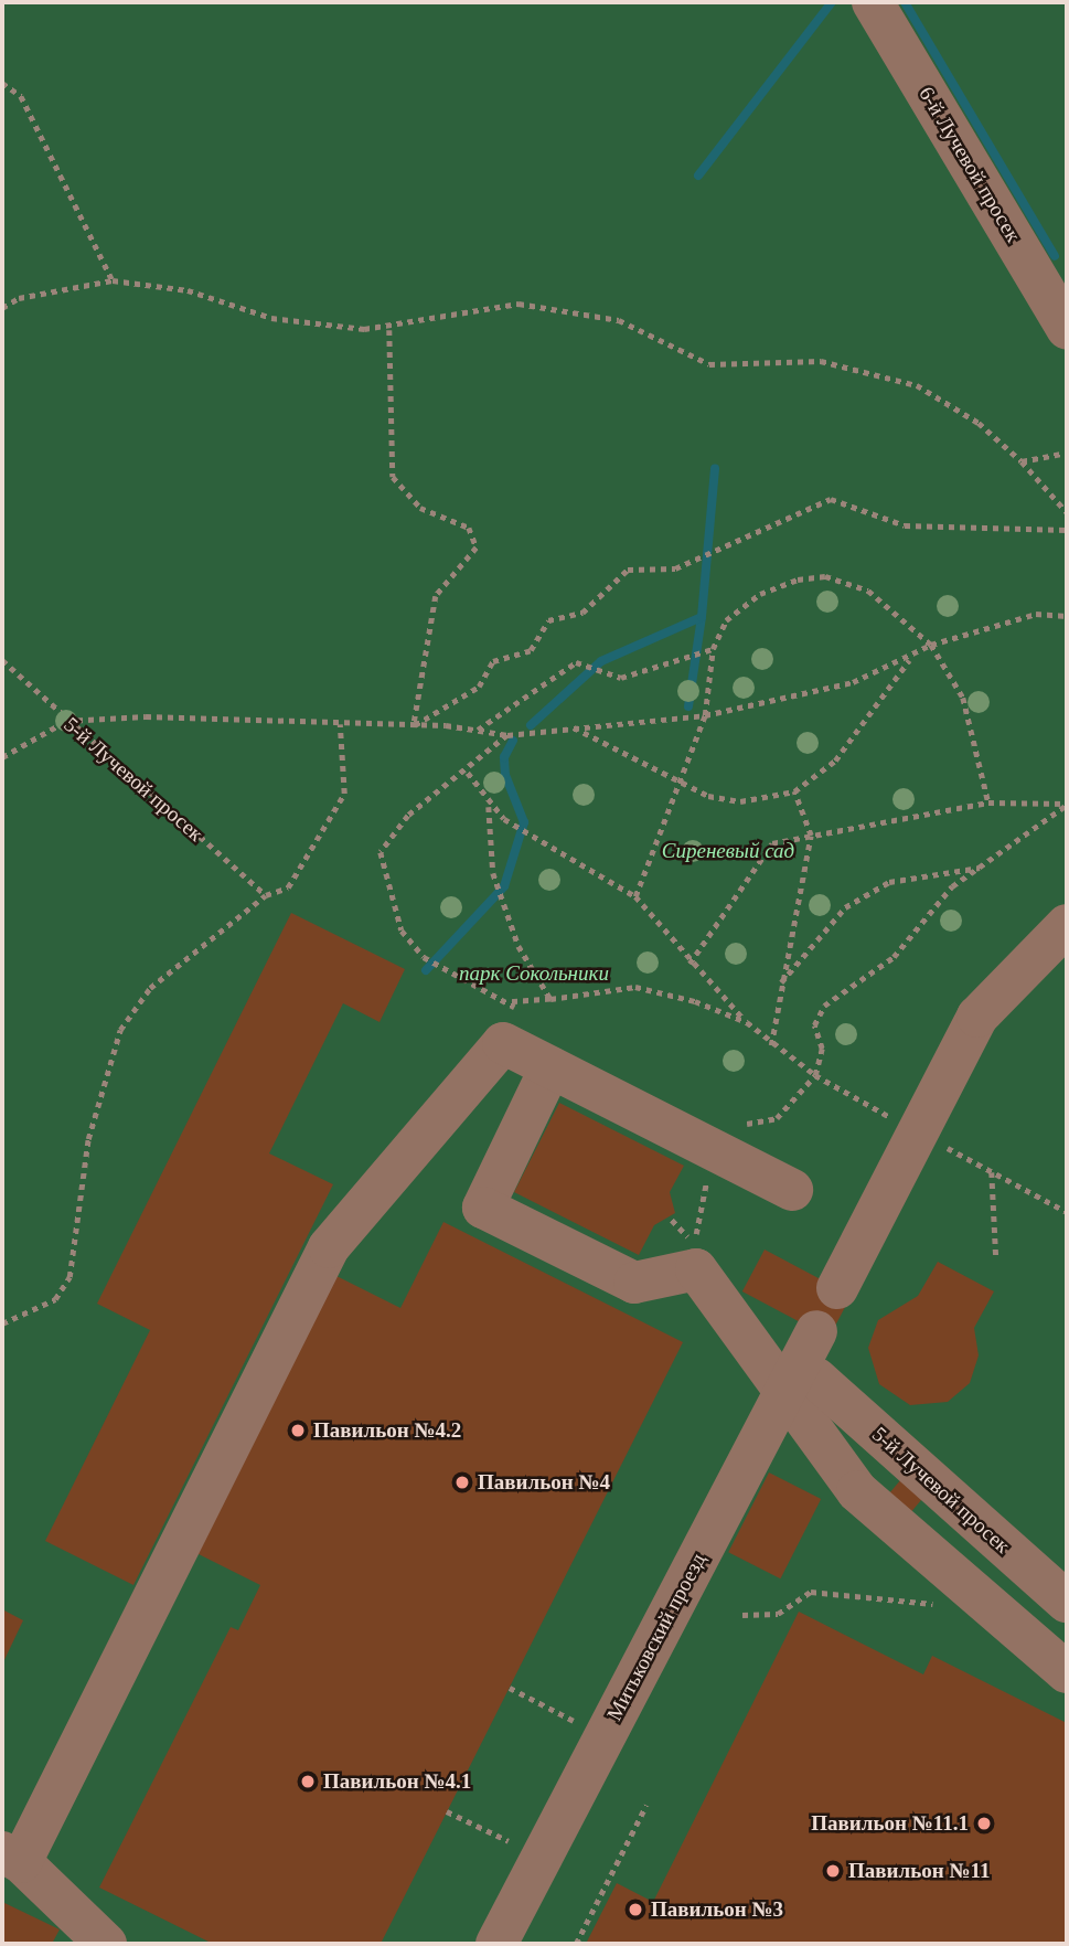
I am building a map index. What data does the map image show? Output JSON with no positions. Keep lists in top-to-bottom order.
{
  "streets": {
    "street": ["6-й Лучевой просек", "5-й Лучевой просек", "Митьковский проезд"]
  },
  "crossings": [
    ["5-й Лучевой просек", "Митьковский проезд"]
  ],
  "parks": ["Сиреневый сад", "парк Сокольники"],
  "places": [
    "Павильон №4.2",
    "Павильон №4",
    "Павильон №4.1",
    "Павильон №11.1",
    "Павильон №11",
    "Павильон №3"
  ]
}
